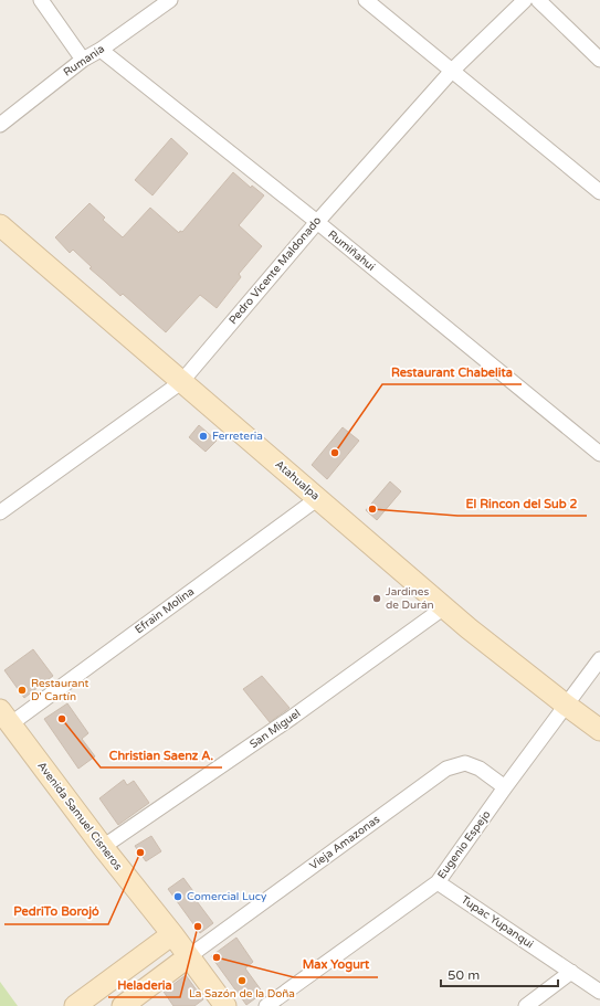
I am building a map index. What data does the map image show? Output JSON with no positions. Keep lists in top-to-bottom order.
{
  "streets": {
    "street": [
      "Rumania",
      "Rumiñahui",
      "Pedro Vicente Maldonado",
      "Atahualpa",
      "Efrain Molina",
      "San Miguel",
      "Avenida Samuel Cisneros",
      "Vieja Amazonas",
      "Eugenio Espejo",
      "Tupac Yupanqui"
    ]
  },
  "crossings": [
    ["Rumania", "Rumiñahui"],
    ["Rumiñahui", "Pedro Vicente Maldonado"],
    ["Pedro Vicente Maldonado", "Atahualpa"],
    ["Atahualpa", "Efrain Molina"],
    ["Atahualpa", "San Miguel"],
    ["Atahualpa", "Eugenio Espejo"],
    ["Efrain Molina", "Avenida Samuel Cisneros"],
    ["San Miguel", "Avenida Samuel Cisneros"],
    ["Avenida Samuel Cisneros", "Vieja Amazonas"],
    ["Vieja Amazonas", "Eugenio Espejo"],
    ["Eugenio Espejo", "Tupac Yupanqui"]
  ],
  "places": [
    "Ferreteria",
    "Restaurant Chabelita",
    "El Rincon del Sub 2",
    "Jardines de Durán",
    "Restaurant D' Cartín",
    "Christian Saenz A.",
    "PedriTo Borojó",
    "Comercial Lucy",
    "Heladeria",
    "Max Yogurt",
    "La Sazón de la Doña"
  ],
  "scale_bar": "50 m"
}
